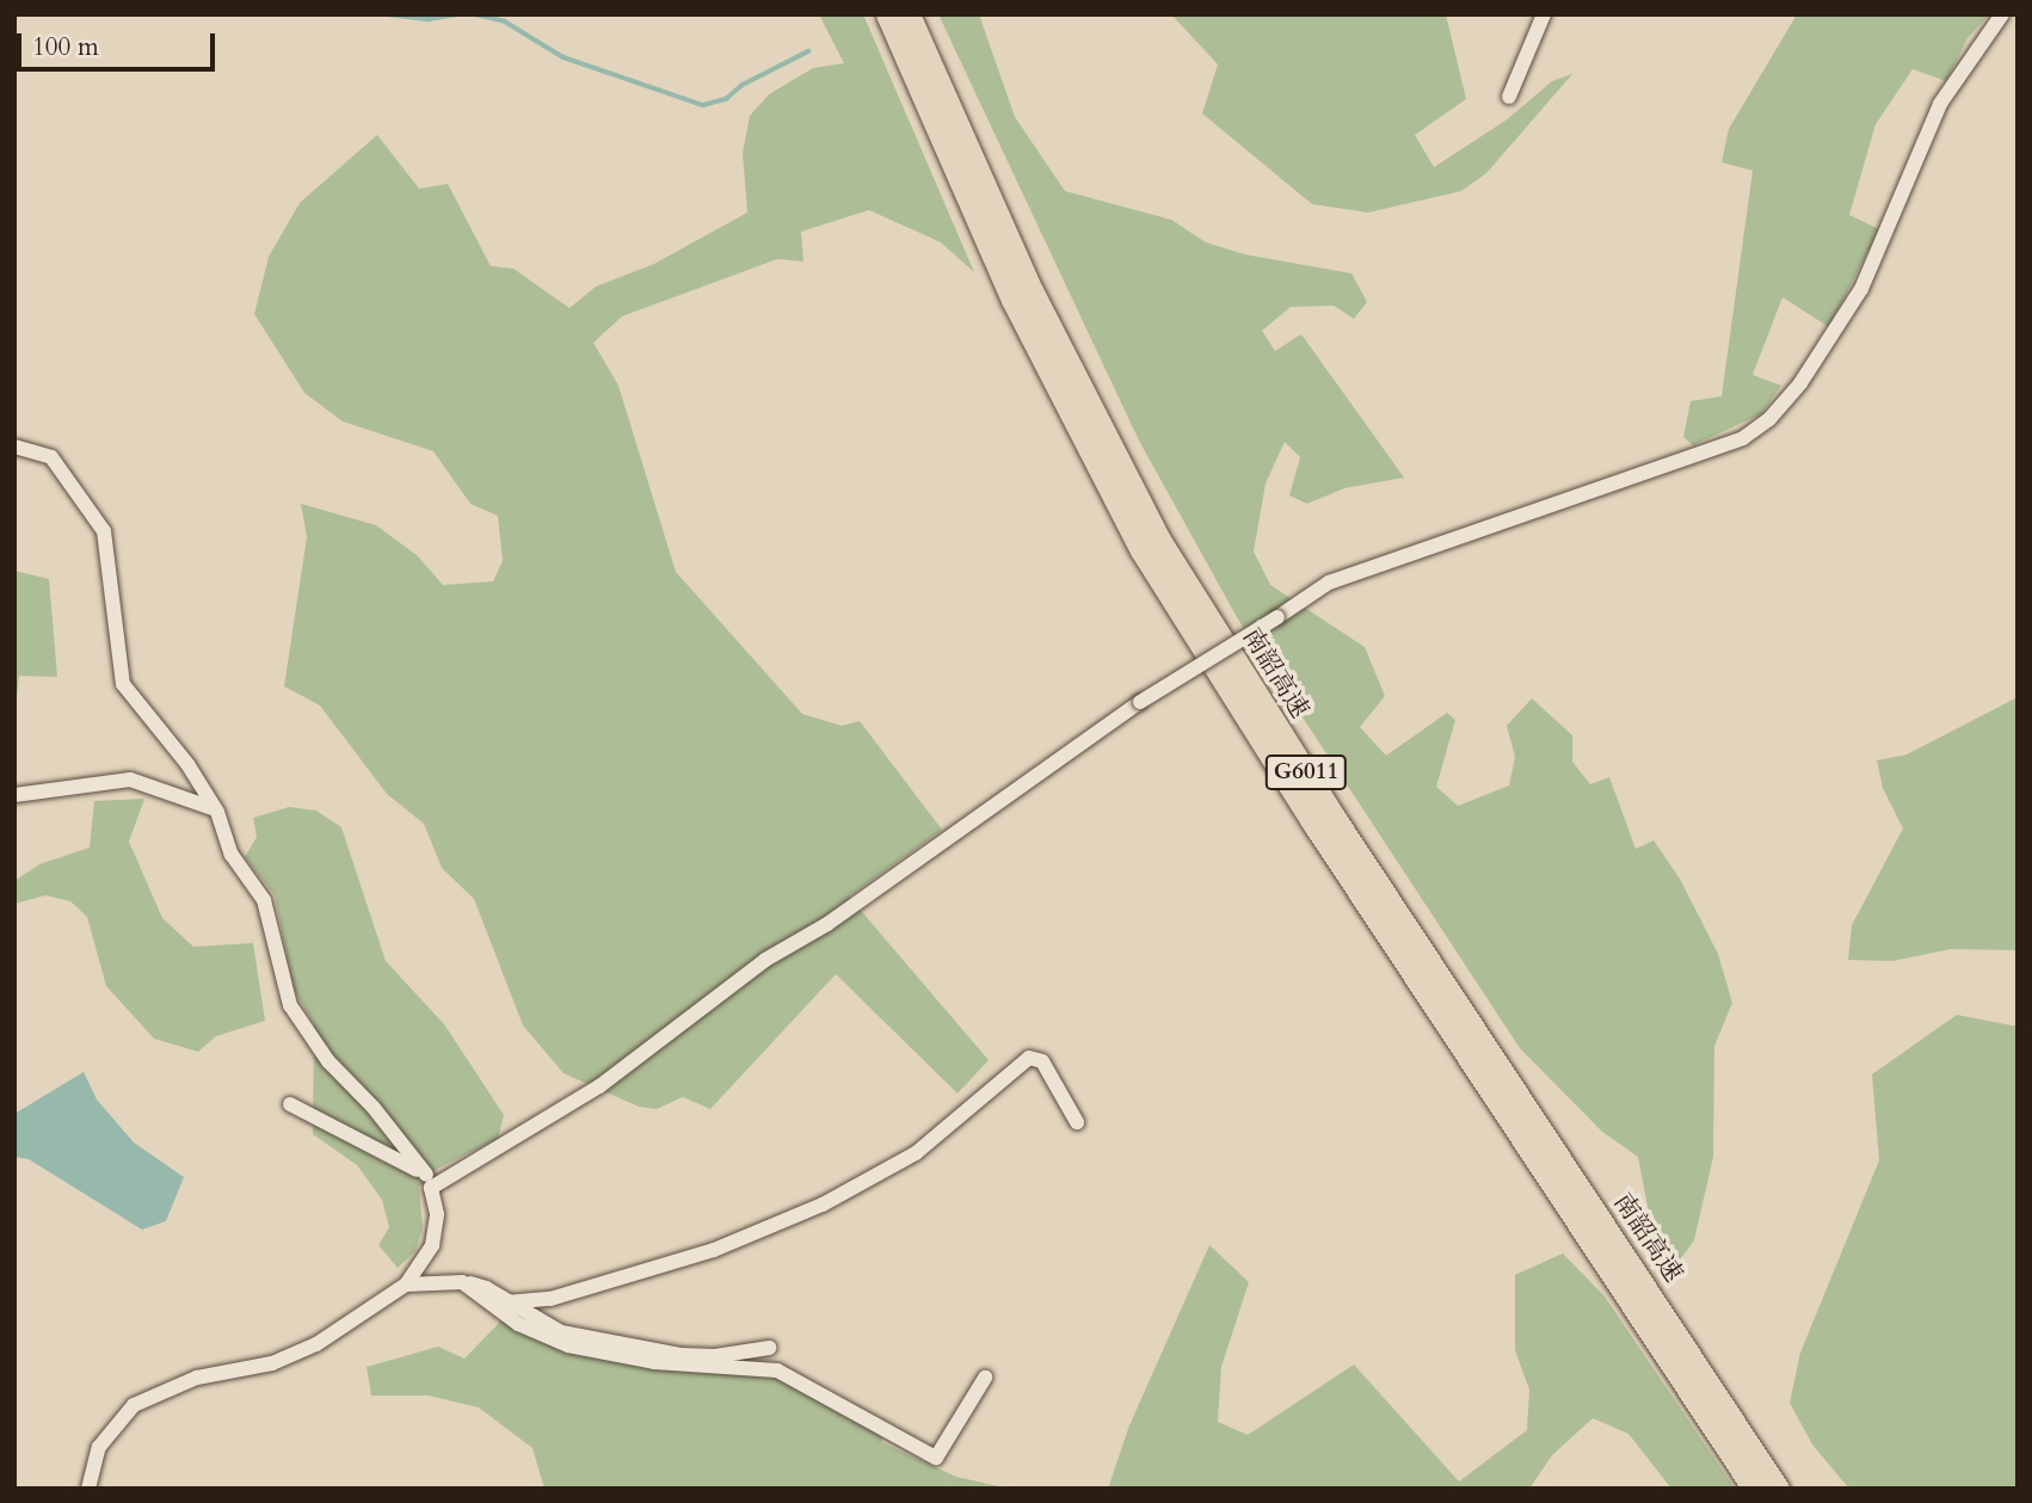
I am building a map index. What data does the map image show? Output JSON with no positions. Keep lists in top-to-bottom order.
{
  "streets": {
    "highway": ["南韶高速", "G6011"]
  },
  "scale_bar": "100 m"
}
